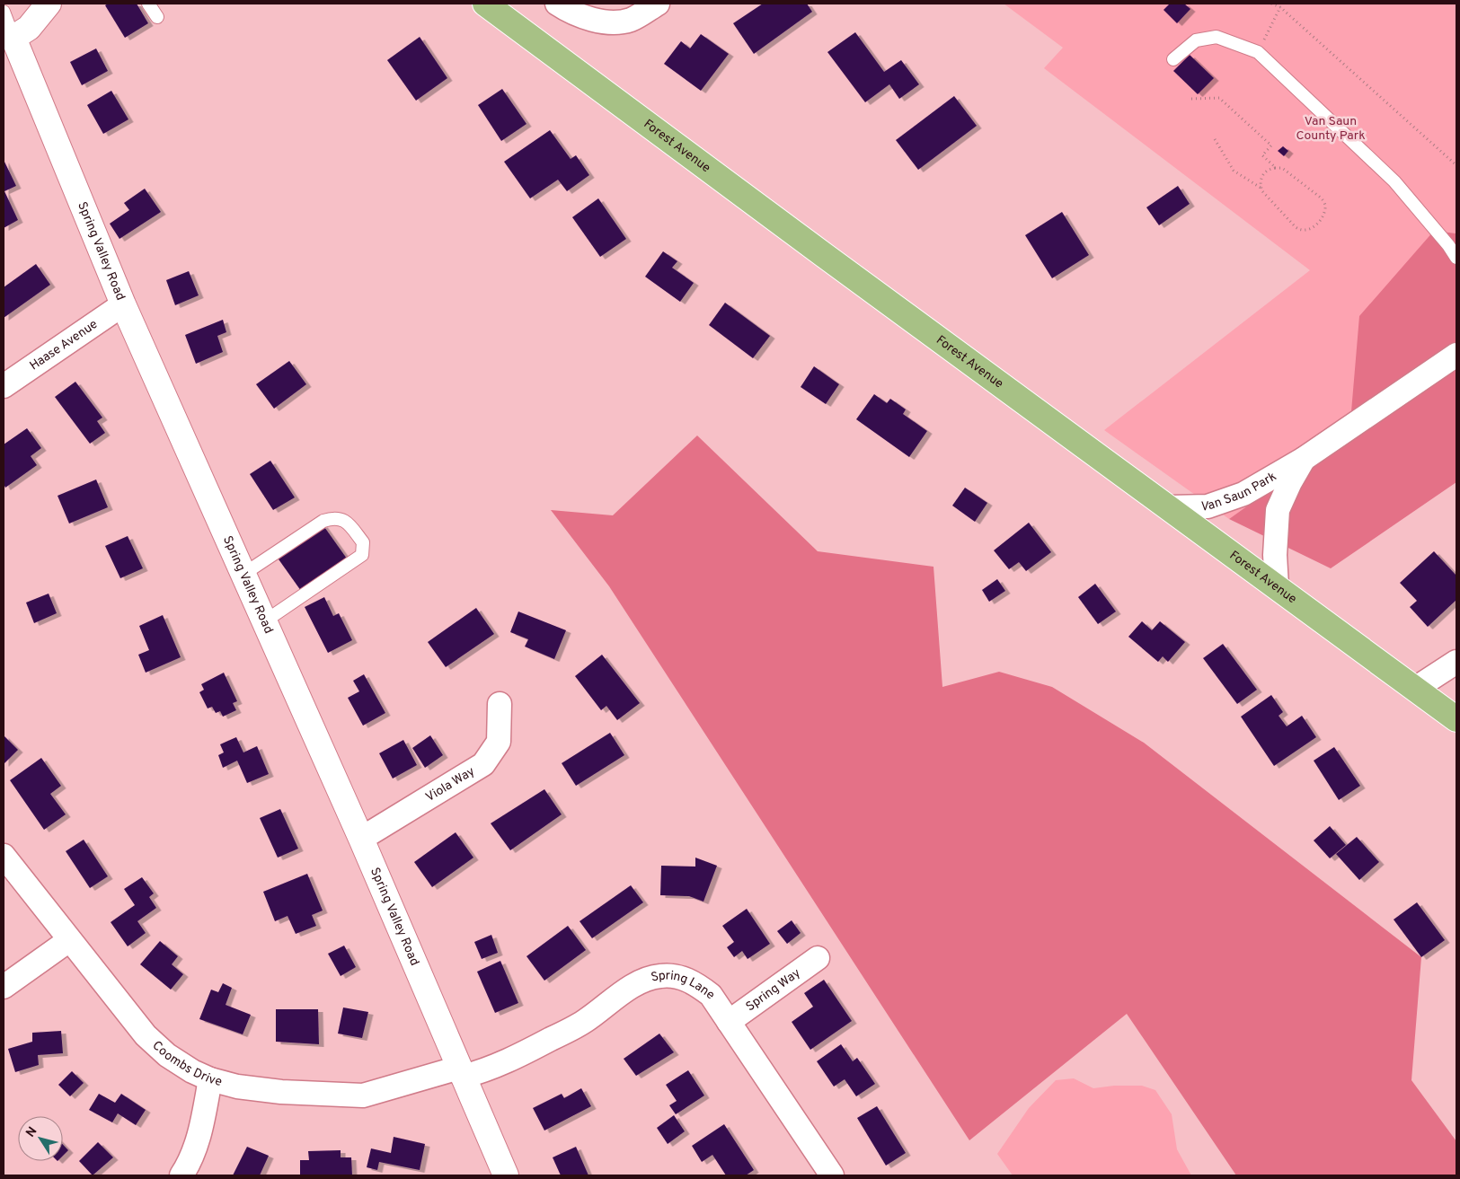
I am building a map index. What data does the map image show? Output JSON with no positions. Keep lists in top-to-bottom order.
{
  "streets": {
    "main road": ["Forest Avenue"],
    "street": [
      "Spring Valley Road",
      "Haase Avenue",
      "Van Saun Park",
      "Viola Way",
      "Spring Way",
      "Spring Lane",
      "Coombs Drive"
    ]
  },
  "crossings": [
    ["Forest Avenue", "Van Saun Park"],
    ["Spring Valley Road", "Haase Avenue"],
    ["Spring Valley Road", "Viola Way"],
    ["Spring Valley Road", "Spring Lane"],
    ["Spring Valley Road", "Coombs Drive"],
    ["Spring Way", "Spring Lane"],
    ["Spring Lane", "Coombs Drive"]
  ],
  "parks": ["Van Saun County Park"],
  "north": "top left"
}
